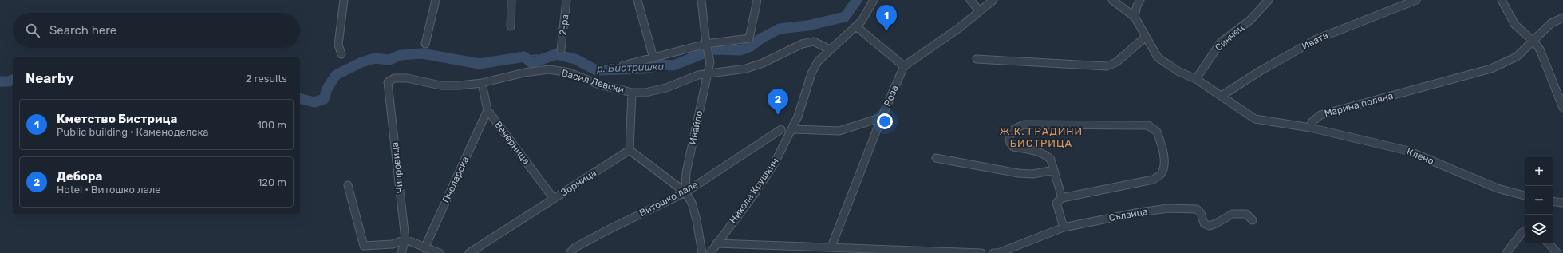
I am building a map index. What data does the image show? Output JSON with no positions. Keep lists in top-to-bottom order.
{
  "streets": {
    "street": [
      "2-ра",
      "Синчец",
      "Ивата",
      "Васил Левски",
      "Роза",
      "Марина поляна",
      "Ивайло",
      "Вечерница",
      "Клено",
      "Чипровица",
      "Пчеларска",
      "Зорница",
      "Никола Крушкин",
      "Витошко лале",
      "Сълзица"
    ]
  },
  "crossings": [
    ["Васил Левски", "Ивайло"],
    ["Васил Левски", "Вечерница"],
    ["Васил Левски", "Чипровица"],
    ["Васил Левски", "Никола Крушкин"],
    ["Марина поляна", "Клено"],
    ["Ивайло", "Витошко лале"],
    ["Вечерница", "Пчеларска"],
    ["Вечерница", "Зорница"]
  ],
  "districts": ["Ж.К. ГРАДИНИ БИСТРИЦА"],
  "water": ["р. Бистришка"],
  "page": {
    "pins": ["1", "2"],
    "search": "Search here",
    "heading": ["Nearby", "2 results"],
    "list": [
      {
        "mark": "1",
        "name": "Кметство Бистрица",
        "note": "Public building · Каменоделска",
        "value": "100 m"
      },
      {
        "mark": "2",
        "name": "Дебора",
        "note": "Hotel · Витошко лале",
        "value": "120 m"
      }
    ],
    "map_buttons": ["+", "−"]
  }
}
